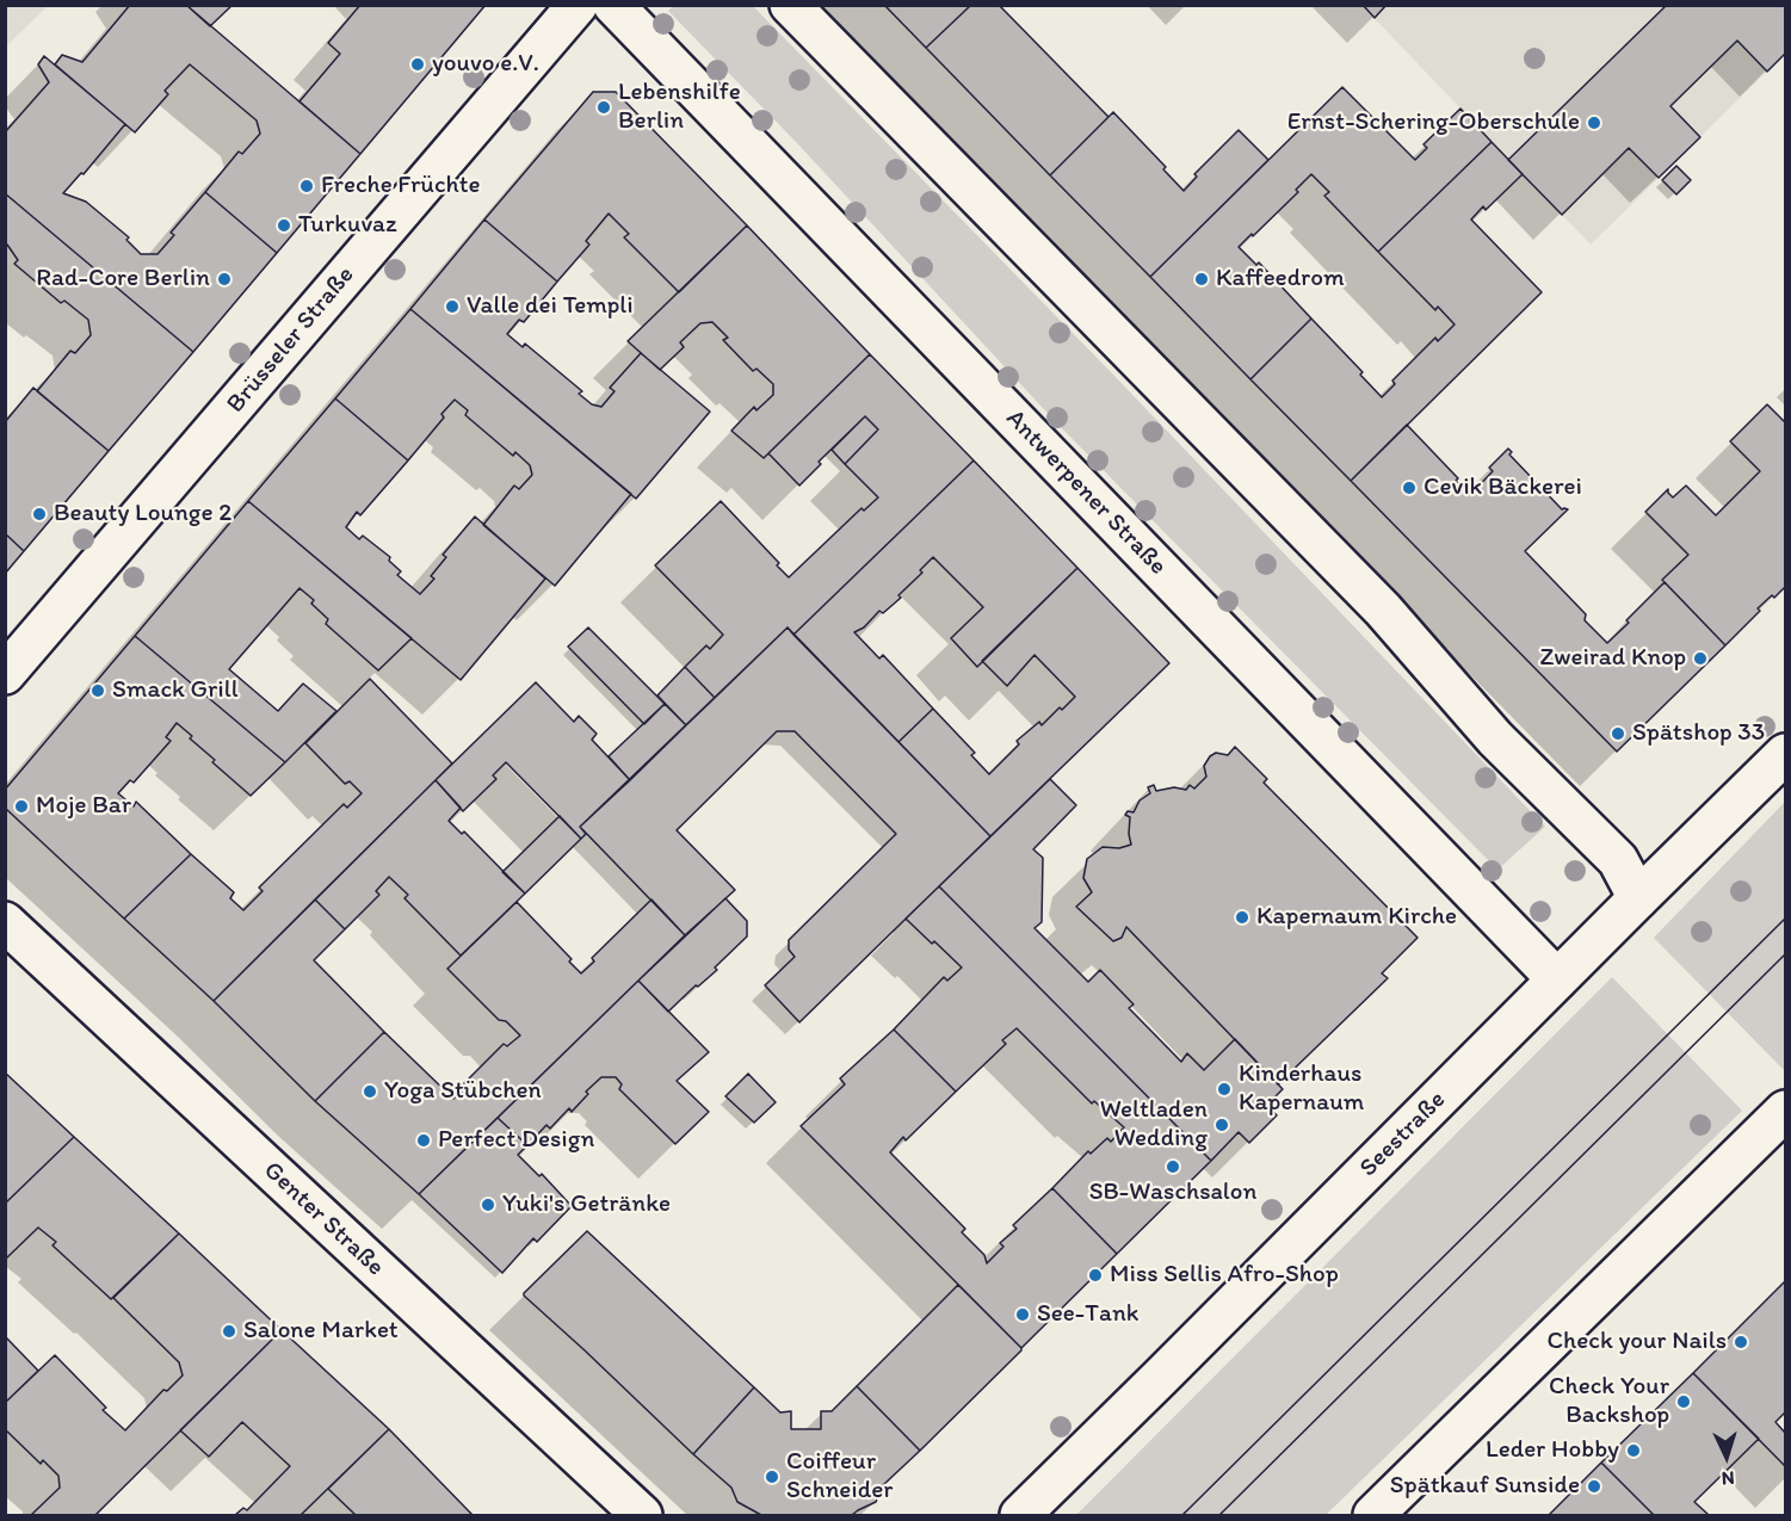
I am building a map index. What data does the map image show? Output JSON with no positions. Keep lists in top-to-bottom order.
{
  "streets": {
    "street": [
      "Brüsseler Straße",
      "Antwerpener Straße",
      "Seestraße",
      "Genter Straße"
    ]
  },
  "crossings": [
    ["Antwerpener Straße", "Seestraße"]
  ],
  "places": [
    "youvo e.V.",
    "Lebenshilfe Berlin",
    "Ernst-Schering-Oberschule",
    "Freche Früchte",
    "Turkuvaz",
    "Rad-Core Berlin",
    "Kaffeedrom",
    "Valle dei Templi",
    "Cevik Bäckerei",
    "Beauty Lounge 2",
    "Zweirad Knop",
    "Smack Grill",
    "Spätshop 33",
    "Moje Bar",
    "Kapernaum Kirche",
    "Kinderhaus Kapernaum",
    "Yoga Stübchen",
    "Weltladen Wedding",
    "Perfect Design",
    "SB-Waschsalon",
    "Yuki's Getränke",
    "Miss Sellis Afro-Shop",
    "See-Tank",
    "Salone Market",
    "Check your Nails",
    "Check Your Backshop",
    "Leder Hobby",
    "Coiffeur Schneider",
    "Spätkauf Sunside"
  ],
  "north": "bottom"
}
